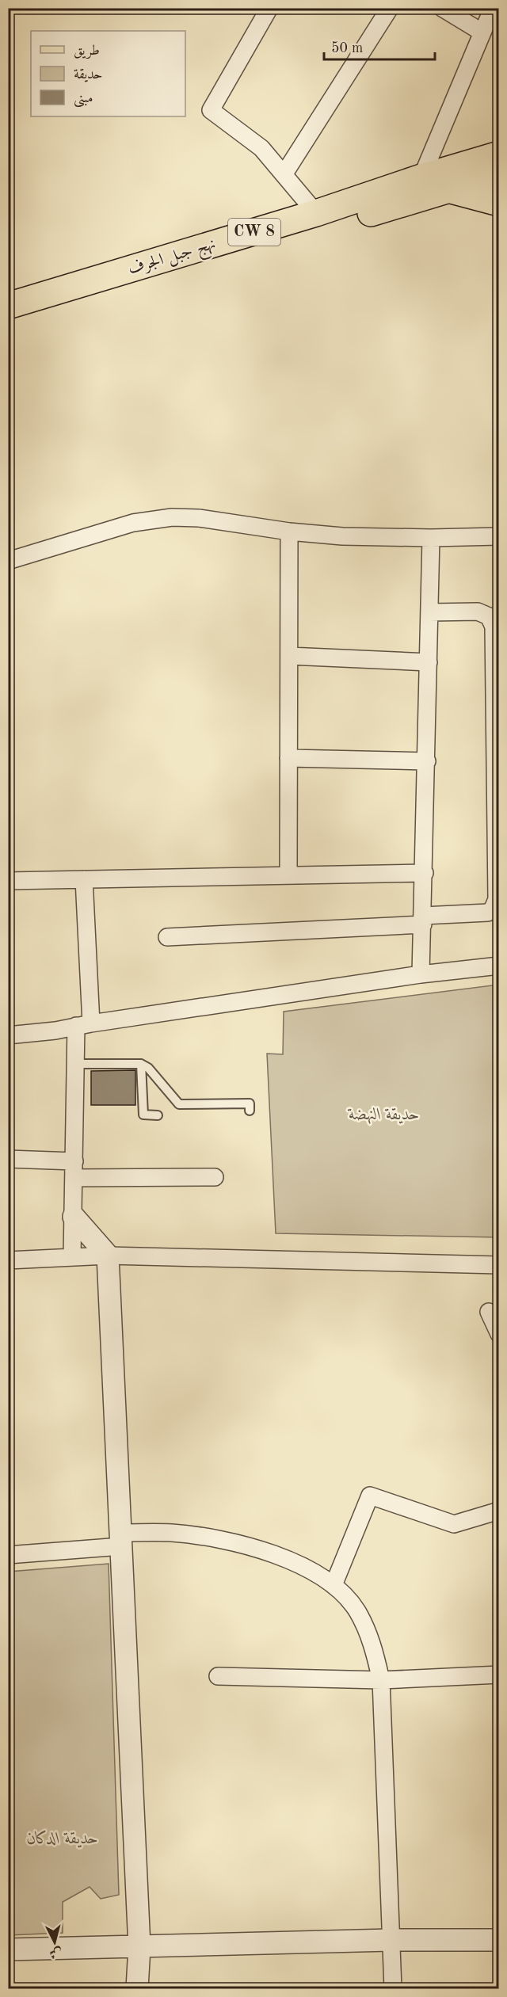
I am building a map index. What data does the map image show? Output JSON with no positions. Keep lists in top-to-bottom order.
{
  "streets": {
    "main road": ["CW 8", "نهج جبل الجرف"]
  },
  "parks": ["حديقة النهضة", "حديقة الدكان"],
  "legend": ["طريق", "حديقة", "مبنى"],
  "scale_bar": "50 m",
  "north": "bottom"
}
